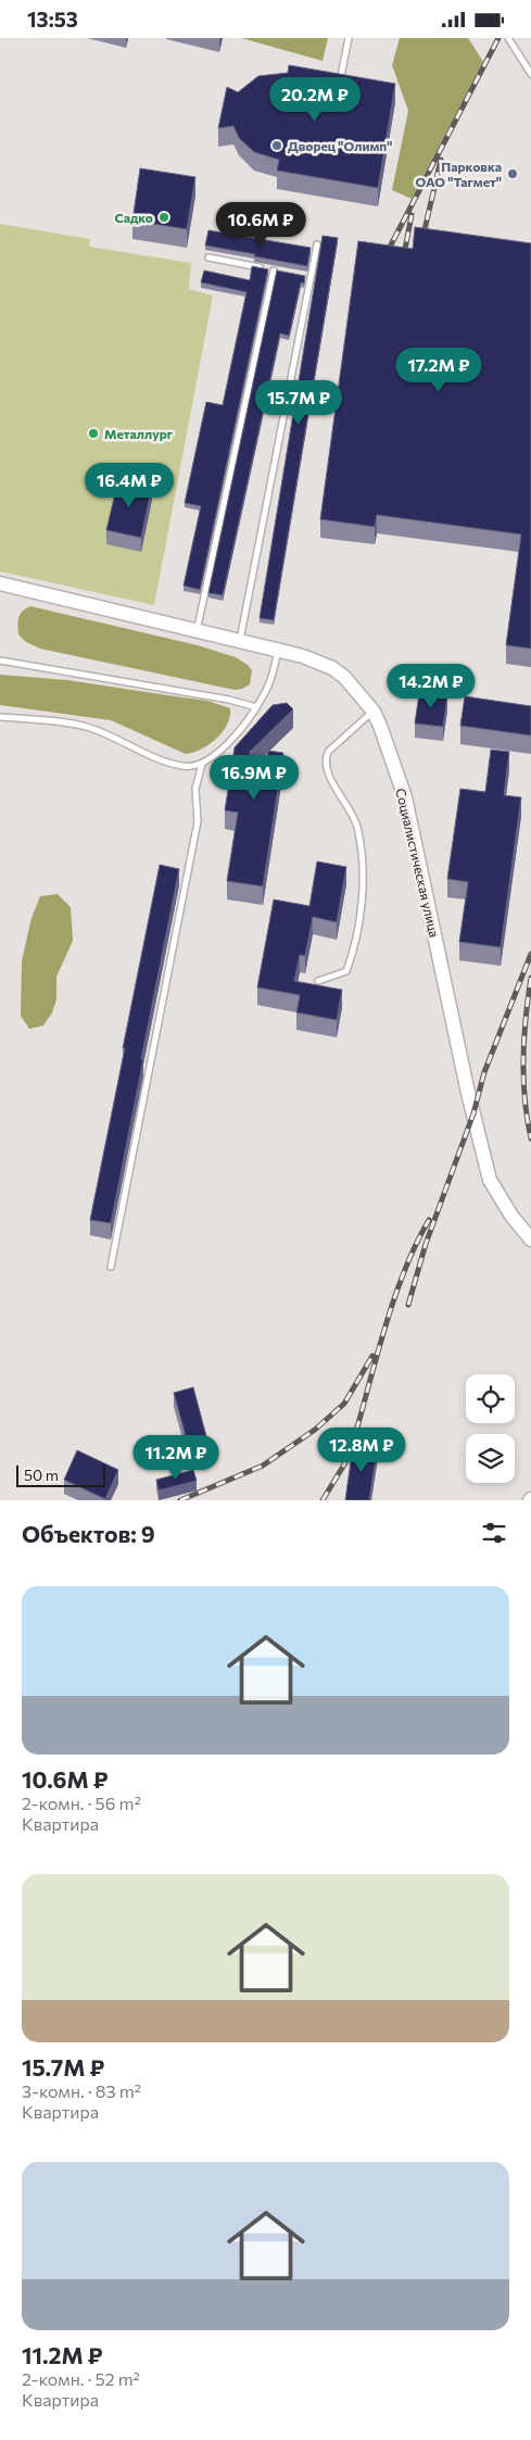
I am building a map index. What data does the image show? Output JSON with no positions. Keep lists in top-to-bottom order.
{
  "streets": {
    "street": ["Социалистическая улица"]
  },
  "places": [
    "Дворец \"Олимп\"",
    "Парковка ОАО \"Тагмет\"",
    "Садко",
    "Металлург"
  ],
  "scale_bar": "50 m",
  "page": {
    "status": "13:53",
    "price": [
      "20.2M ₽",
      "10.6M ₽",
      "17.2M ₽",
      "15.7M ₽",
      "16.4M ₽",
      "14.2M ₽",
      "16.9M ₽",
      "12.8M ₽",
      "11.2M ₽"
    ],
    "scale": "50 m",
    "heading": "Объектов: 9",
    "list": [
      {
        "name": "10.6M ₽",
        "note": "2-комн. · 56 m² · Квартира"
      },
      {
        "name": "15.7M ₽",
        "note": "3-комн. · 83 m² · Квартира"
      },
      {
        "name": "11.2M ₽",
        "note": "2-комн. · 52 m² · Квартира"
      }
    ]
  }
}
